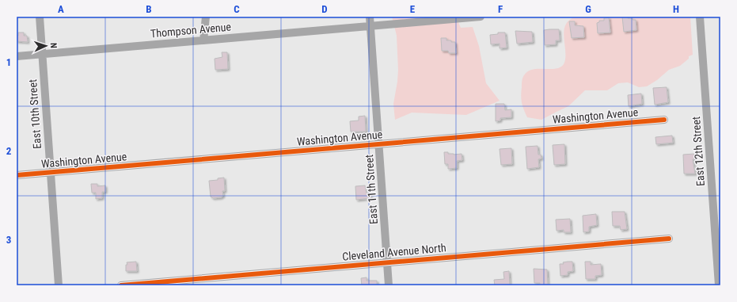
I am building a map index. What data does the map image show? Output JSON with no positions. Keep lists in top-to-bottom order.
{
  "streets": {
    "street": [
      "Thompson Avenue",
      "East 10th Street",
      "Washington Avenue",
      "East 12th Street",
      "East 11th Street",
      "Cleveland Avenue North"
    ]
  },
  "crossings": [
    ["Thompson Avenue", "East 10th Street"],
    ["Thompson Avenue", "East 11th Street"],
    ["East 10th Street", "Washington Avenue"],
    ["Washington Avenue", "East 11th Street"],
    ["East 11th Street", "Cleveland Avenue North"]
  ],
  "north": "right",
  "grid": {
    "columns": [
      "A",
      "B",
      "C",
      "D",
      "E",
      "F",
      "G",
      "H"
    ],
    "rows": ["1", "2", "3"]
  }
}
